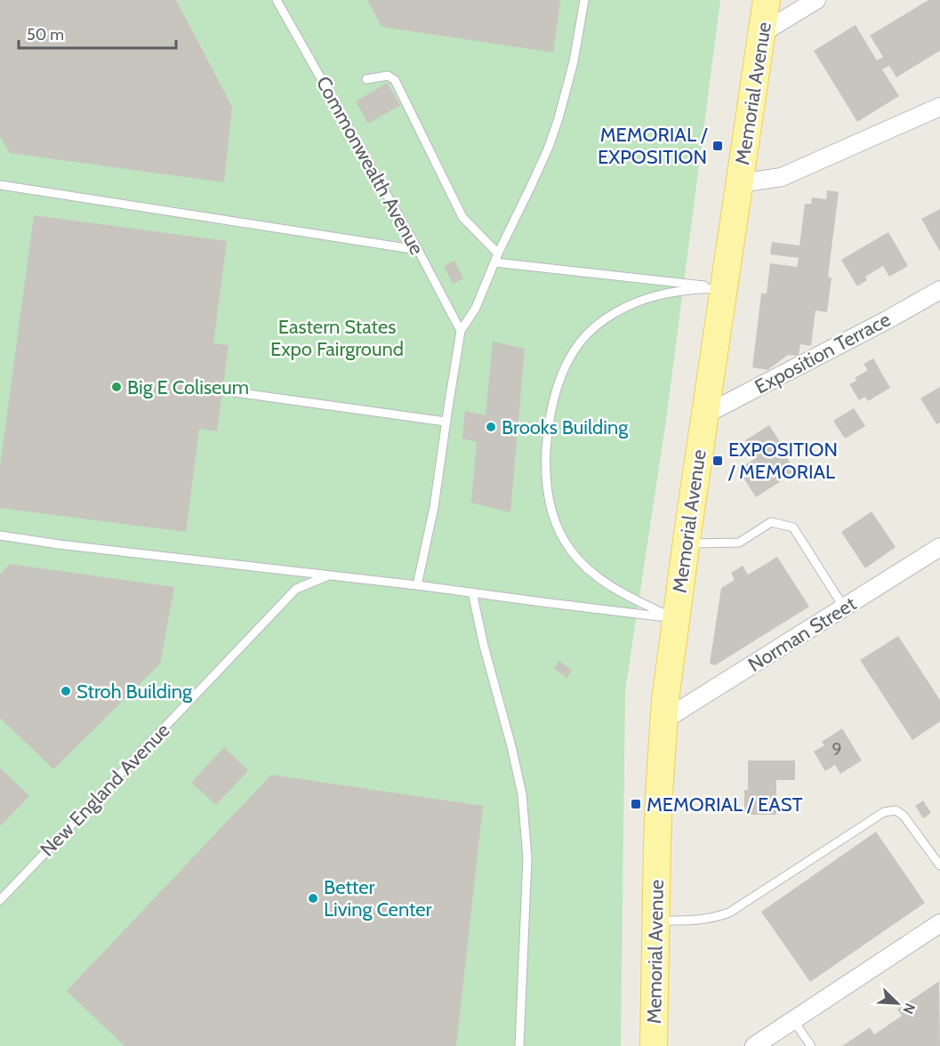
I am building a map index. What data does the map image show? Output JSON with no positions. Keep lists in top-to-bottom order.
{
  "streets": {
    "main road": ["Memorial Avenue"],
    "street": ["Exposition Terrace", "Norman Street"],
    "lane": ["Commonwealth Avenue", "New England Avenue"]
  },
  "crossings": [
    ["Memorial Avenue", "Exposition Terrace"],
    ["Memorial Avenue", "Norman Street"]
  ],
  "parks": ["Eastern States Expo Fairground"],
  "places": {
    "transit": ["MEMORIAL / EXPOSITION", "EXPOSITION / MEMORIAL", "MEMORIAL / EAST"],
    "other": [
      "Big E Coliseum",
      "Brooks Building",
      "Stroh Building",
      "Better Living Center"
    ]
  },
  "house_numbers": ["9"],
  "scale_bar": "50 m",
  "north": "bottom right"
}
